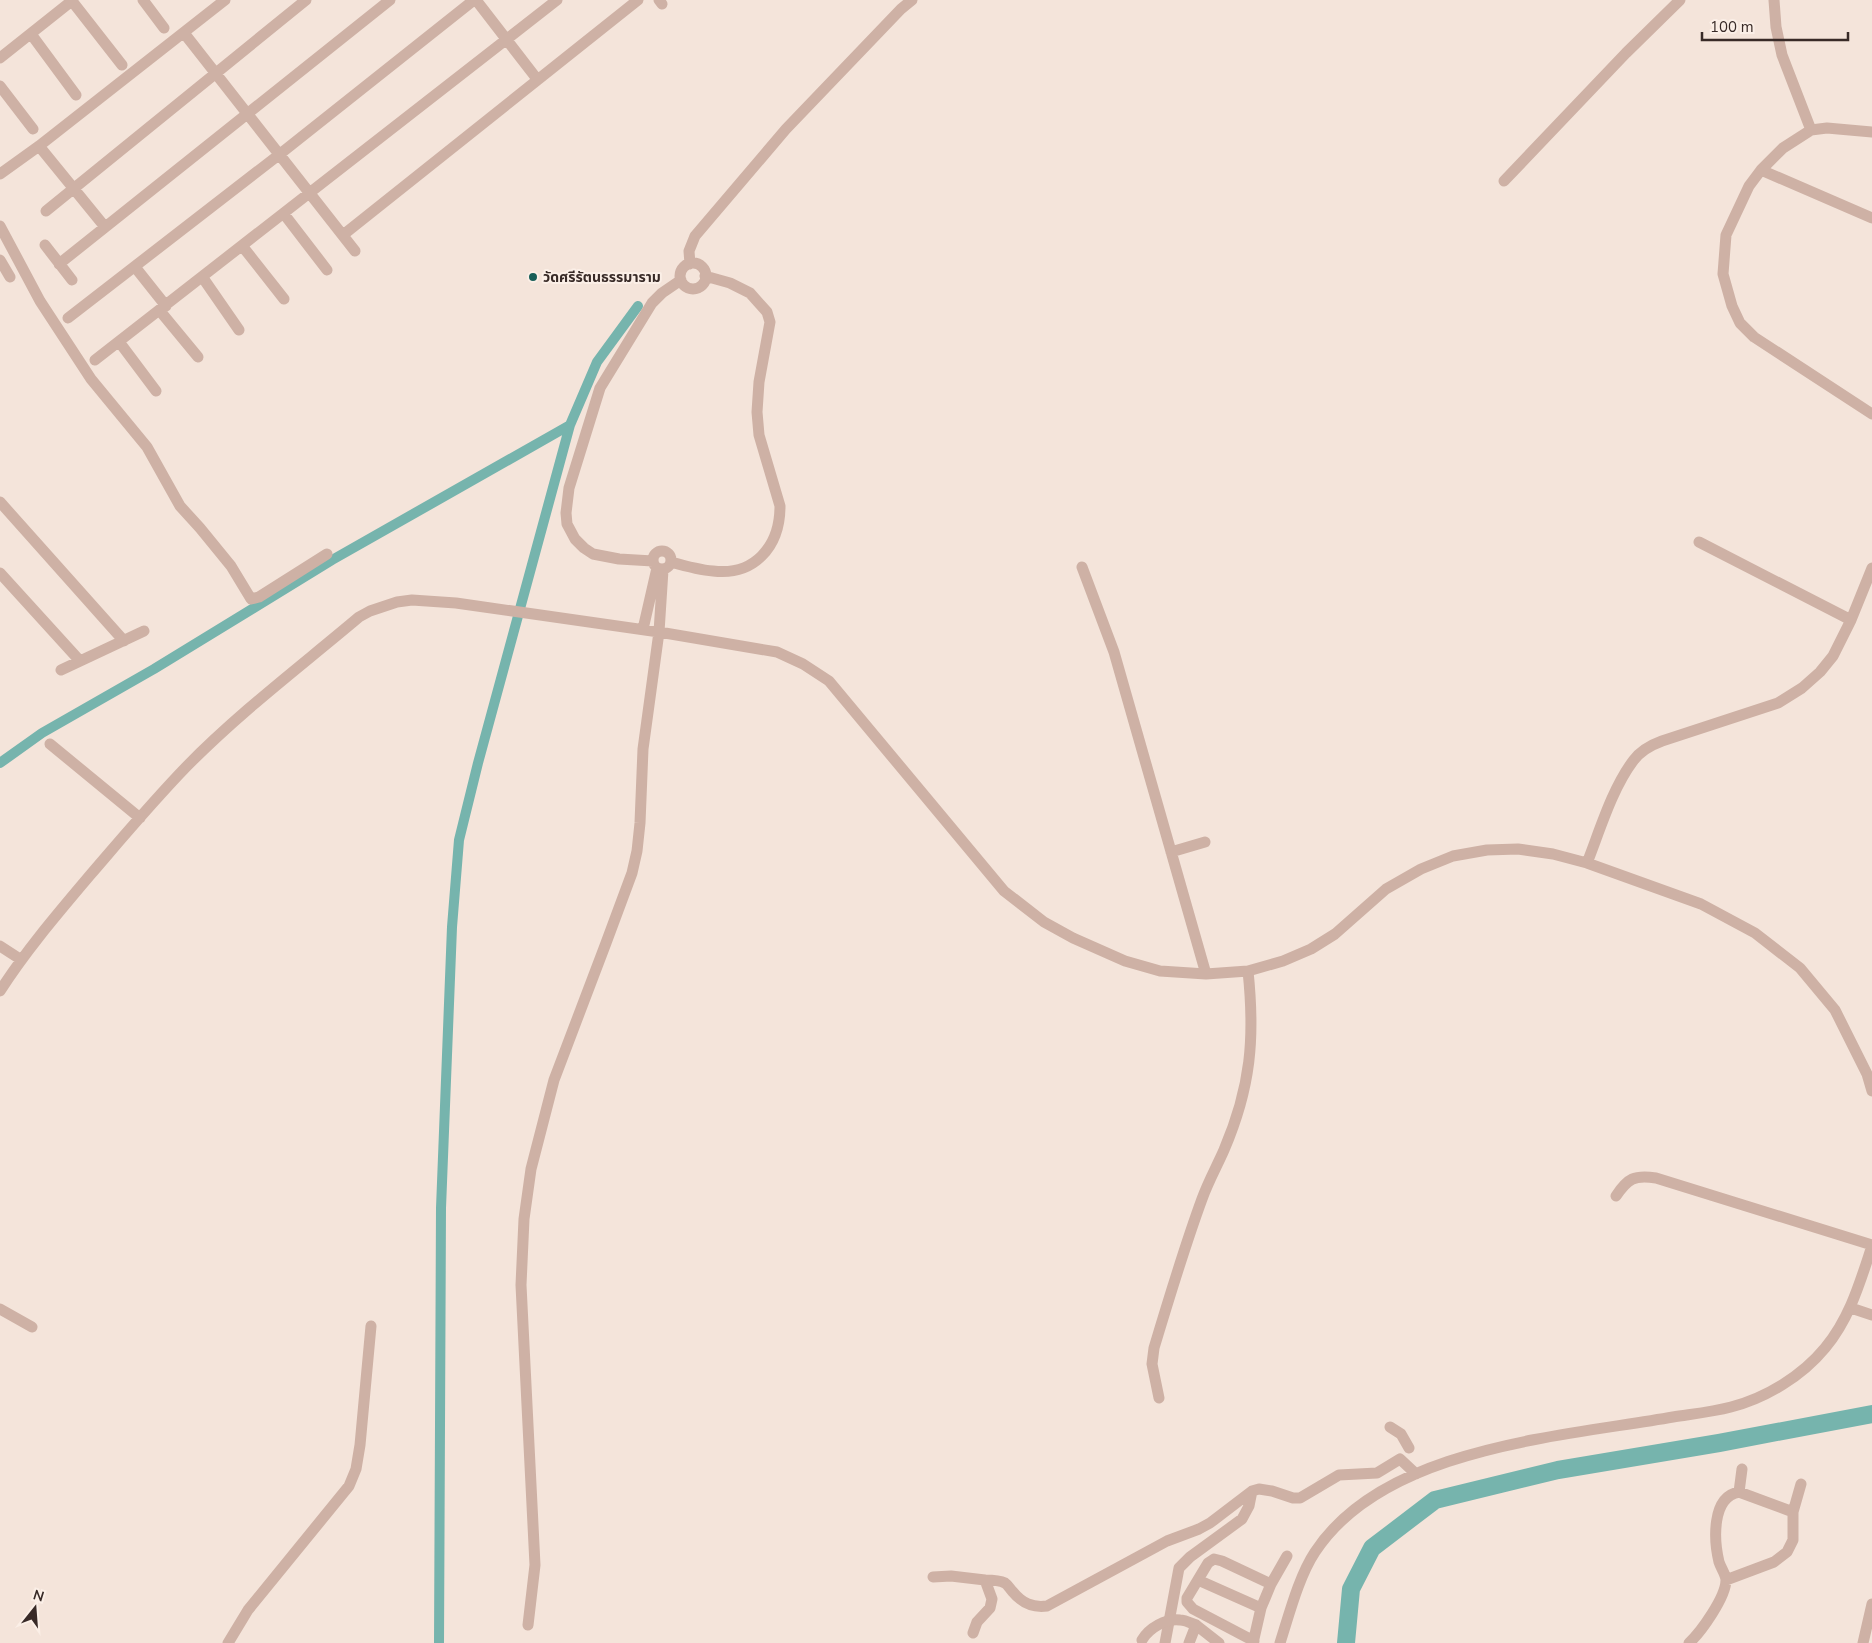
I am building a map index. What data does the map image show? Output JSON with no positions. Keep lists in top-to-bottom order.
{
  "places": ["วัดศรีรัตนธรรมาราม"],
  "scale_bar": "100 m",
  "north": "top"
}
